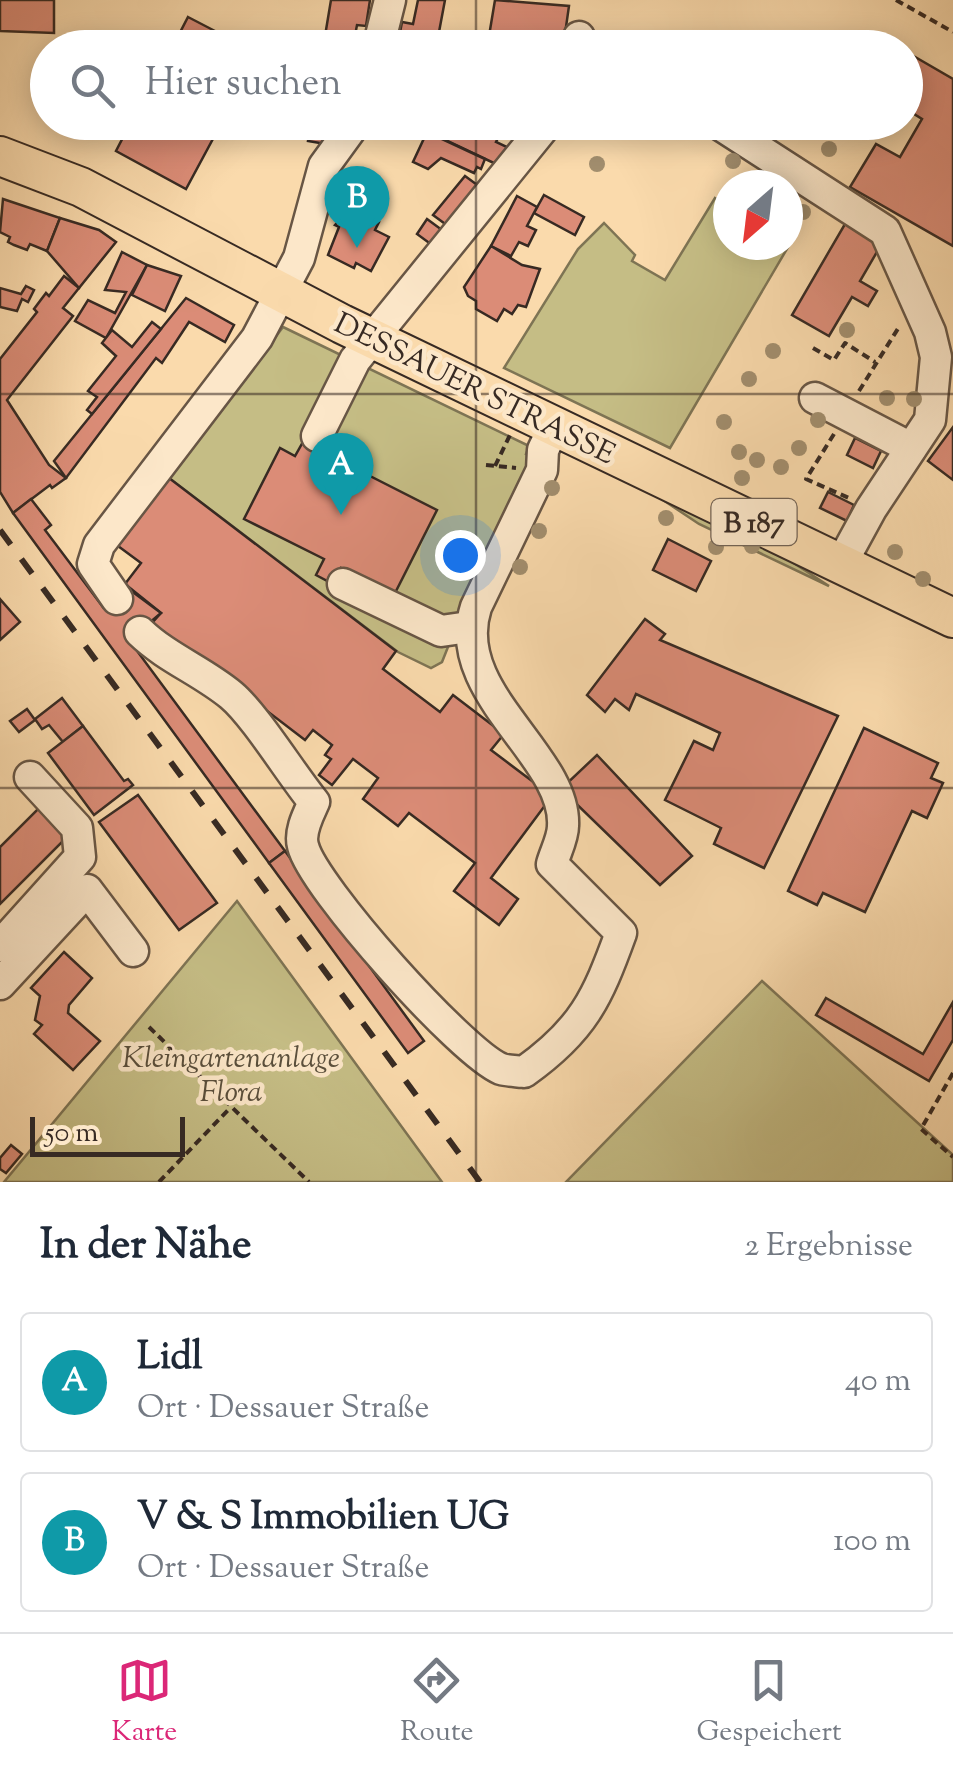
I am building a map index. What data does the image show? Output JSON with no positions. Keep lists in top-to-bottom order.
{
  "streets": {
    "main road": ["DESSAUER STRASSE", "B 187"]
  },
  "parks": ["Kleingartenanlage Flora"],
  "scale_bar": "50 m",
  "north": "bottom left",
  "page": {
    "search": "Hier suchen",
    "pins": ["B", "A"],
    "scale": "50 m",
    "heading": ["In der Nähe", "2 Ergebnisse"],
    "list": [
      {
        "mark": "A",
        "name": "Lidl",
        "note": "Ort · Dessauer Straße",
        "value": "40 m"
      },
      {
        "mark": "B",
        "name": "V & S Immobilien UG",
        "note": "Ort · Dessauer Straße",
        "value": "100 m"
      }
    ],
    "nav": ["Karte", "Route", "Gespeichert"]
  }
}
